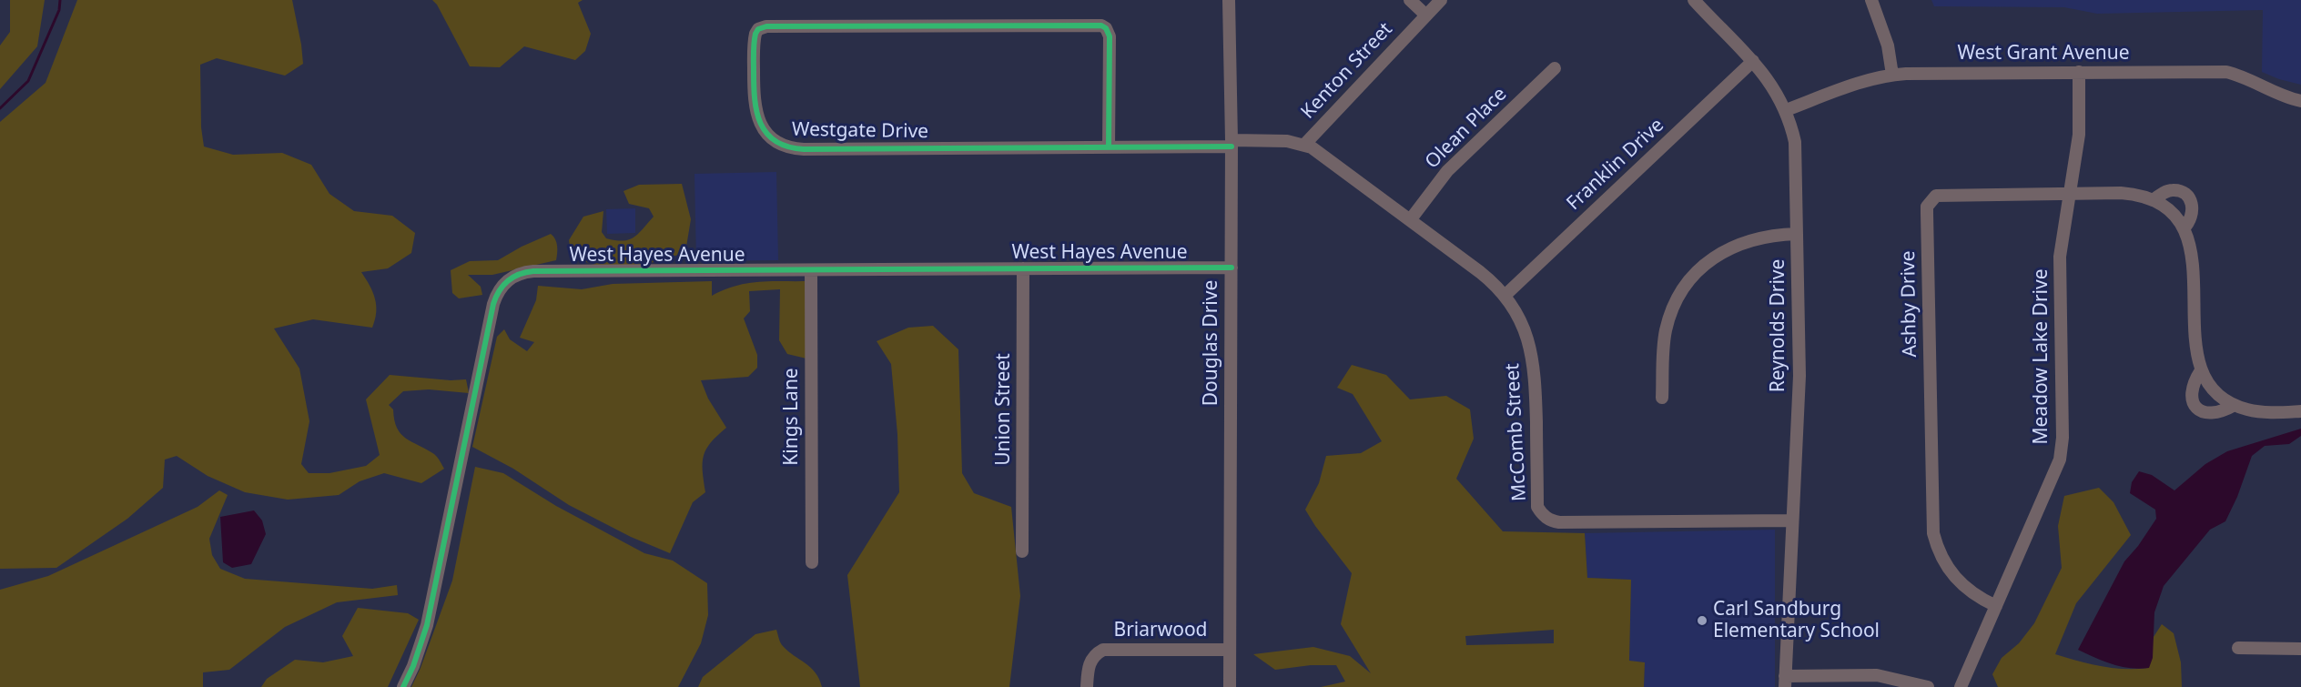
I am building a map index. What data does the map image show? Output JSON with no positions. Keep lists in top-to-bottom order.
{
  "streets": {
    "street": [
      "West Grant Avenue",
      "Kenton Street",
      "Olean Place",
      "Westgate Drive",
      "Franklin Drive",
      "West Hayes Avenue",
      "Ashby Drive",
      "Reynolds Drive",
      "Douglas Drive",
      "Meadow Lake Drive",
      "Union Street",
      "Kings Lane",
      "McComb Street",
      "Briarwood"
    ]
  },
  "crossings": [
    ["West Grant Avenue", "Reynolds Drive"],
    ["West Grant Avenue", "Meadow Lake Drive"],
    ["Kenton Street", "McComb Street"],
    ["Olean Place", "McComb Street"],
    ["Westgate Drive", "Douglas Drive"],
    ["Westgate Drive", "McComb Street"],
    ["Franklin Drive", "Reynolds Drive"],
    ["Franklin Drive", "McComb Street"],
    ["West Hayes Avenue", "Douglas Drive"],
    ["West Hayes Avenue", "Union Street"],
    ["West Hayes Avenue", "Kings Lane"],
    ["Ashby Drive", "Meadow Lake Drive"],
    ["Reynolds Drive", "McComb Street"],
    ["Douglas Drive", "McComb Street"],
    ["Douglas Drive", "Briarwood"]
  ],
  "places": ["Carl Sandburg Elementary School"]
}
